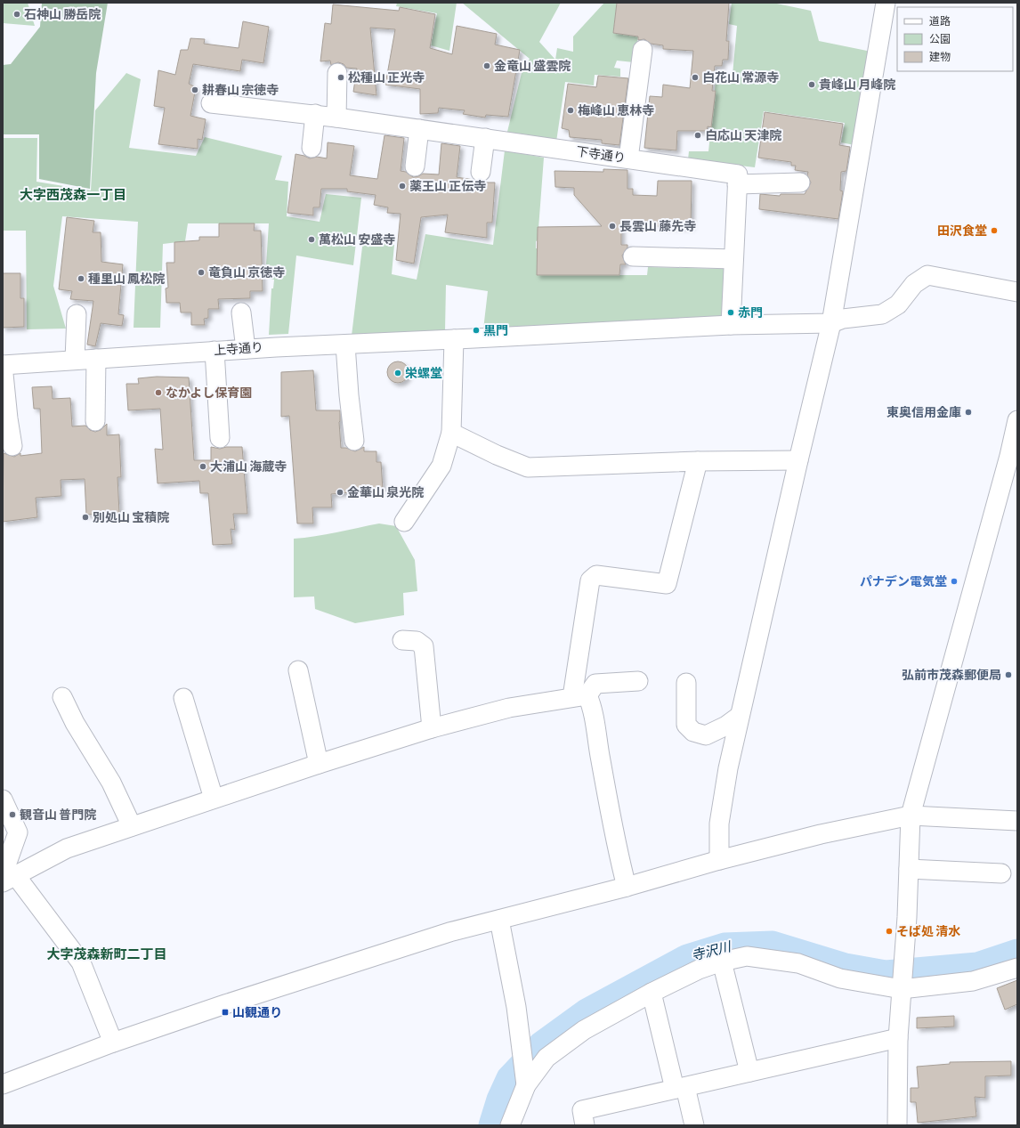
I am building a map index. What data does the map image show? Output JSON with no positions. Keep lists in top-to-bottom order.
{
  "streets": {
    "street": ["下寺通り", "上寺通り"]
  },
  "districts": ["大字西茂森一丁目", "大字茂森新町二丁目"],
  "water": ["寺沢川"],
  "places": {
    "other": [
      "石神山 勝岳院",
      "金竜山 盛雲院",
      "松種山 正光寺",
      "白花山 常源寺",
      "貴峰山 月峰院",
      "耕春山 宗徳寺",
      "梅峰山 恵林寺",
      "白応山 天津院",
      "薬王山 正伝寺",
      "長雲山 藤先寺",
      "田沢食堂",
      "萬松山 安盛寺",
      "竜負山 京徳寺",
      "種里山 鳳松院",
      "赤門",
      "黒門",
      "栄螺堂",
      "なかよし保育園",
      "東奥信用金庫",
      "大浦山 海蔵寺",
      "金華山 泉光院",
      "別処山 宝積院",
      "パナデン電気堂",
      "弘前市茂森郵便局",
      "観音山 普門院",
      "そば処 清水"
    ],
    "transit": ["山観通り"]
  },
  "legend": ["道路", "公園", "建物"]
}
